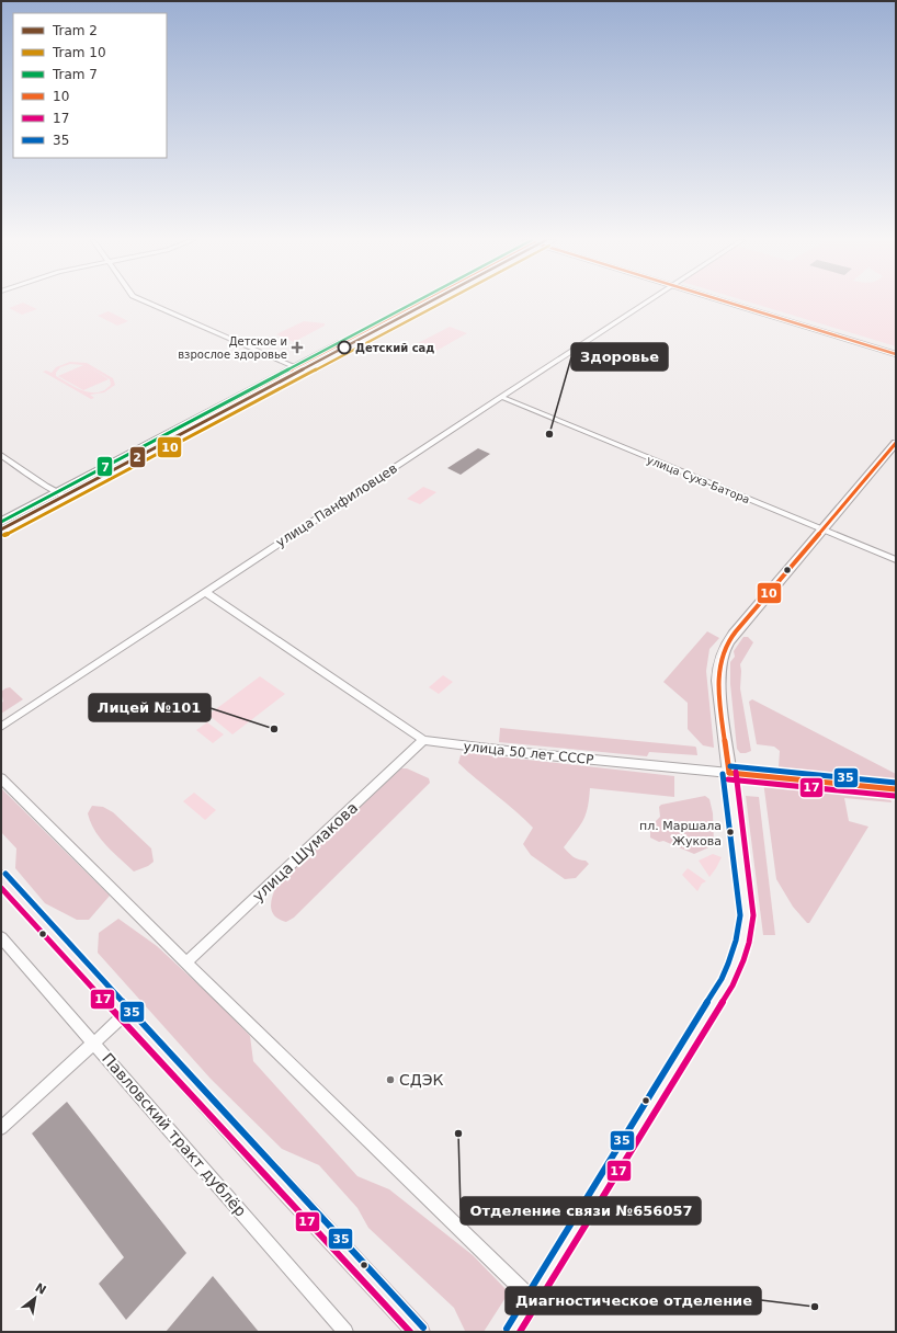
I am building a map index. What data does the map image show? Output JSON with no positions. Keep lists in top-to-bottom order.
{
  "streets": {
    "main road": ["улица 50 лет СССР"],
    "street": [
      "улица Сухэ-Батора",
      "улица Панфиловцев",
      "улица Шумакова",
      "Павловский тракт дублёр"
    ]
  },
  "crossings": [
    ["улица Сухэ-Батора", "улица Панфиловцев"],
    ["улица Панфиловцев", "улица 50 лет СССР"],
    ["улица 50 лет СССР", "улица Шумакова"]
  ],
  "places": {
    "health": ["Детское и взрослое здоровье"],
    "other": [
      "Детский сад",
      "Здоровье",
      "Лицей №101",
      "пл. Маршала Жукова",
      "СДЭК",
      "Отделение связи №656057",
      "Диагностическое отделение"
    ]
  },
  "lines": [
    "tram line 2",
    "tram line 10",
    "tram line 7",
    "transit line 10",
    "transit line 35",
    "transit line 17"
  ],
  "legend": [
    "Tram 2",
    "Tram 10",
    "Tram 7",
    "10",
    "17",
    "35"
  ],
  "north": "top right"
}
